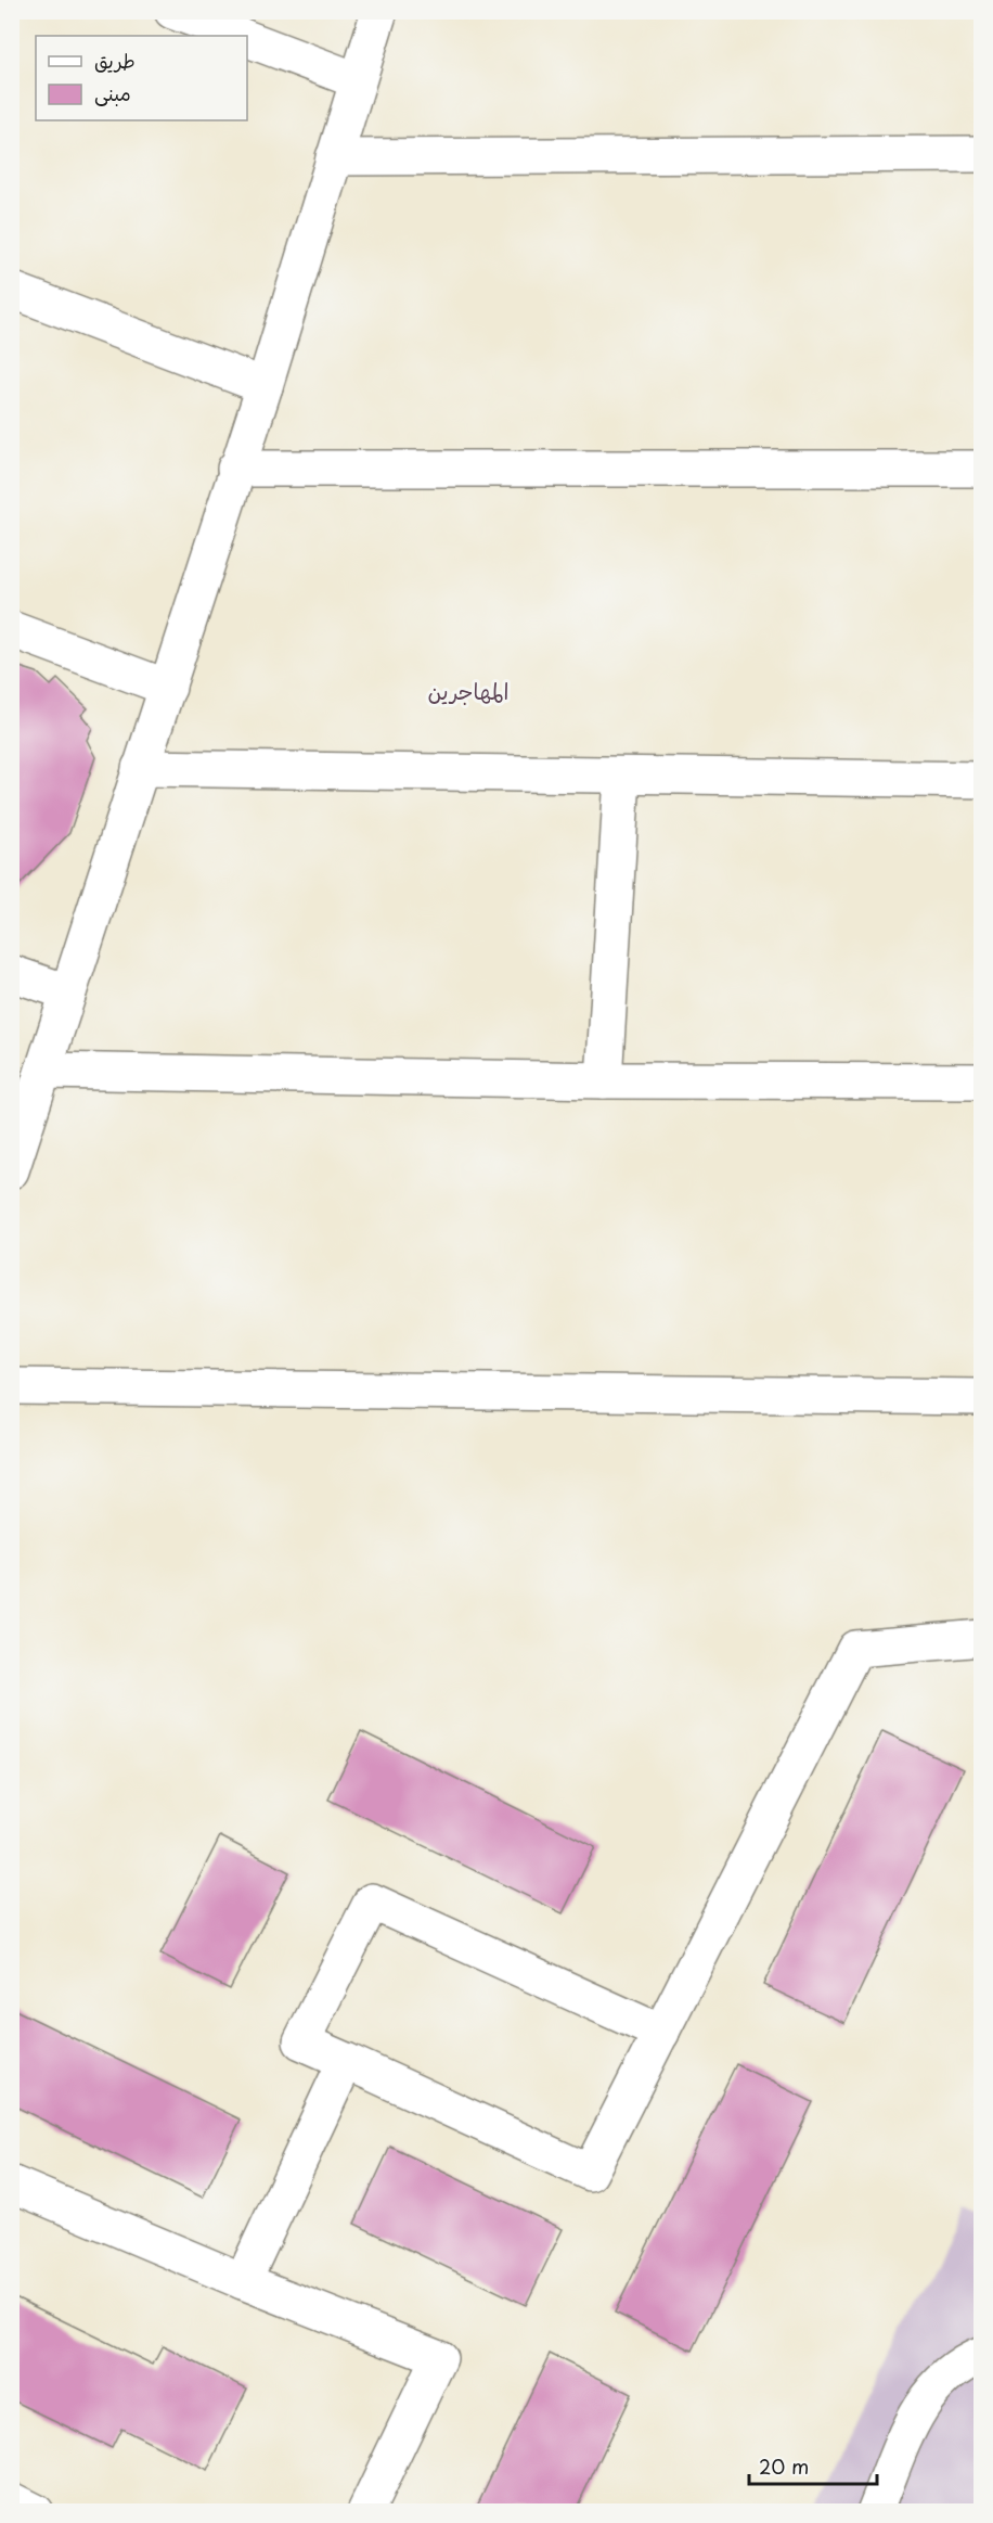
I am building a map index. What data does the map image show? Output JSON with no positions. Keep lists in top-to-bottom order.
{
  "districts": ["المهاجرين"],
  "legend": ["طريق", "مبنى"],
  "scale_bar": "20 m"
}
